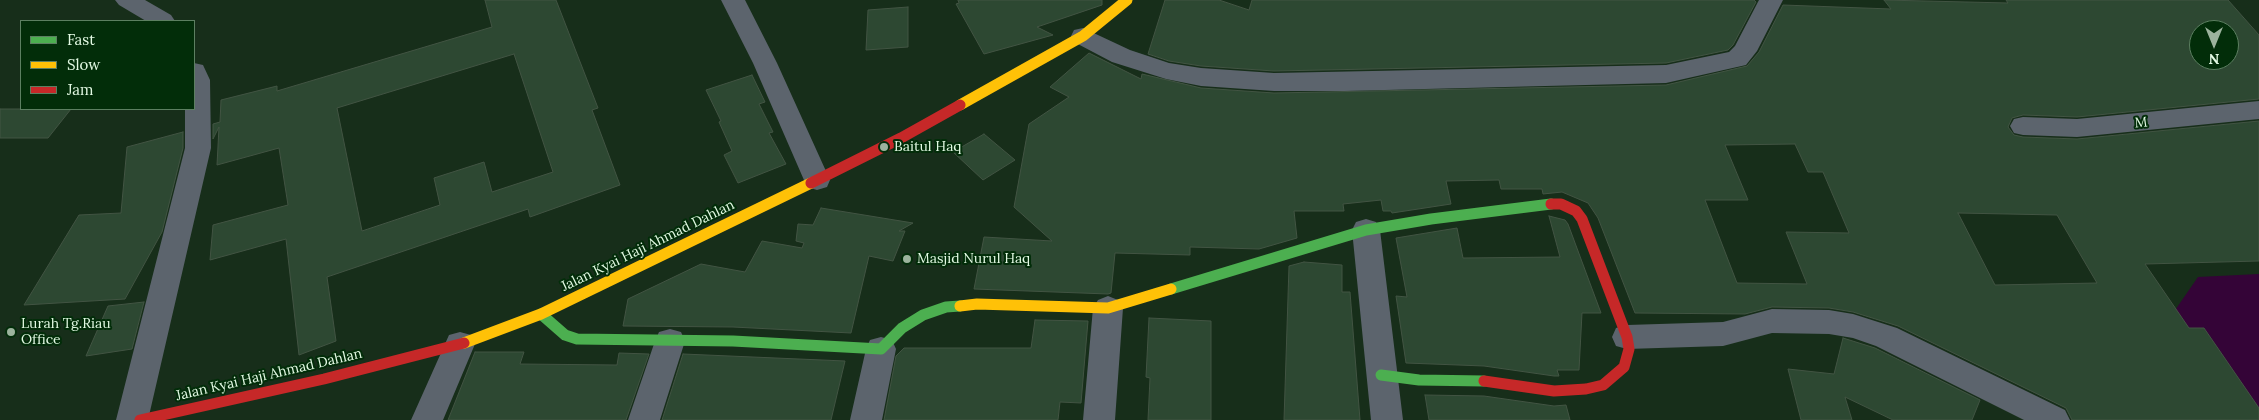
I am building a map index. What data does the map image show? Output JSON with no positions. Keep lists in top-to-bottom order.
{
  "streets": {
    "street": ["M", "Jalan Kyai Haji Ahmad Dahlan"]
  },
  "places": ["Baitul Haq", "Masjid Nurul Haq", "Lurah Tg.Riau Office"],
  "legend": ["Fast", "Slow", "Jam"],
  "north": "bottom"
}
